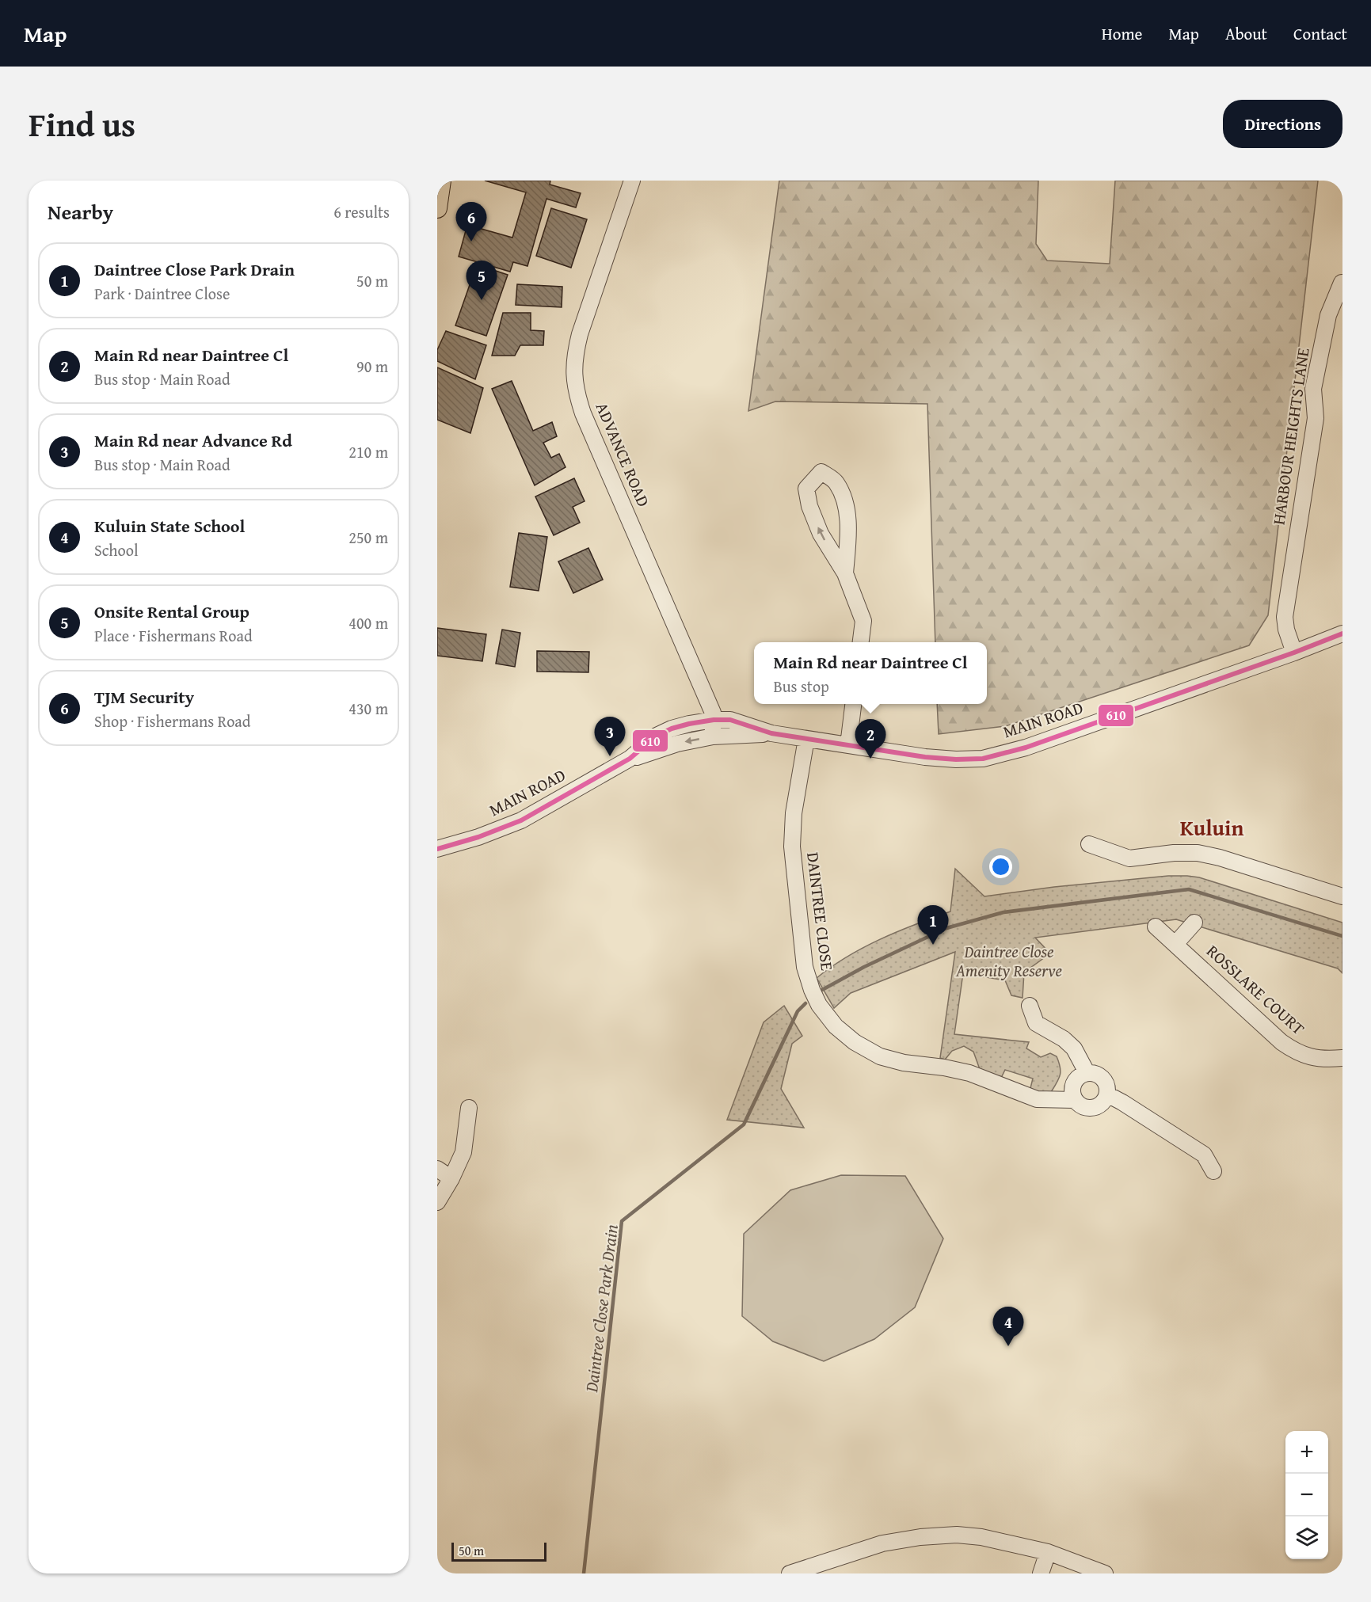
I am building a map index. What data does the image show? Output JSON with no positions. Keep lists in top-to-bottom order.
{
  "streets": {
    "street": [
      "HARBOUR HEIGHTS LANE",
      "ADVANCE ROAD",
      "MAIN ROAD",
      "DAINTREE CLOSE",
      "ROSSLARE COURT"
    ]
  },
  "crossings": [
    ["HARBOUR HEIGHTS LANE", "MAIN ROAD"],
    ["ADVANCE ROAD", "MAIN ROAD"],
    ["MAIN ROAD", "DAINTREE CLOSE"]
  ],
  "districts": ["Kuluin"],
  "water": ["Daintree Close Park Drain"],
  "parks": ["Daintree Close Amenity Reserve"],
  "lines": ["transit line 610"],
  "scale_bar": "50 m",
  "page": {
    "header": "Map",
    "nav": [
      "Home",
      "Map",
      "About",
      "Contact"
    ],
    "title": "Find us",
    "buttons": "Directions",
    "heading": ["Nearby", "6 results"],
    "pins": [
      "6",
      "5",
      "3",
      "2",
      "1",
      "4"
    ],
    "list": [
      {
        "mark": "1",
        "name": "Daintree Close Park Drain",
        "note": "Park · Daintree Close",
        "value": "50 m"
      },
      {
        "mark": "2",
        "name": "Main Rd near Daintree Cl",
        "note": "Bus stop · Main Road",
        "value": "90 m"
      },
      {
        "mark": "3",
        "name": "Main Rd near Advance Rd",
        "note": "Bus stop · Main Road",
        "value": "210 m"
      },
      {
        "mark": "4",
        "name": "Kuluin State School",
        "note": "School",
        "value": "250 m"
      },
      {
        "mark": "5",
        "name": "Onsite Rental Group",
        "note": "Place · Fishermans Road",
        "value": "400 m"
      },
      {
        "mark": "6",
        "name": "TJM Security",
        "note": "Shop · Fishermans Road",
        "value": "430 m"
      }
    ],
    "popup": ["Main Rd near Daintree Cl", "Bus stop"],
    "map_buttons": ["+", "−"],
    "scale": "50 m"
  }
}
